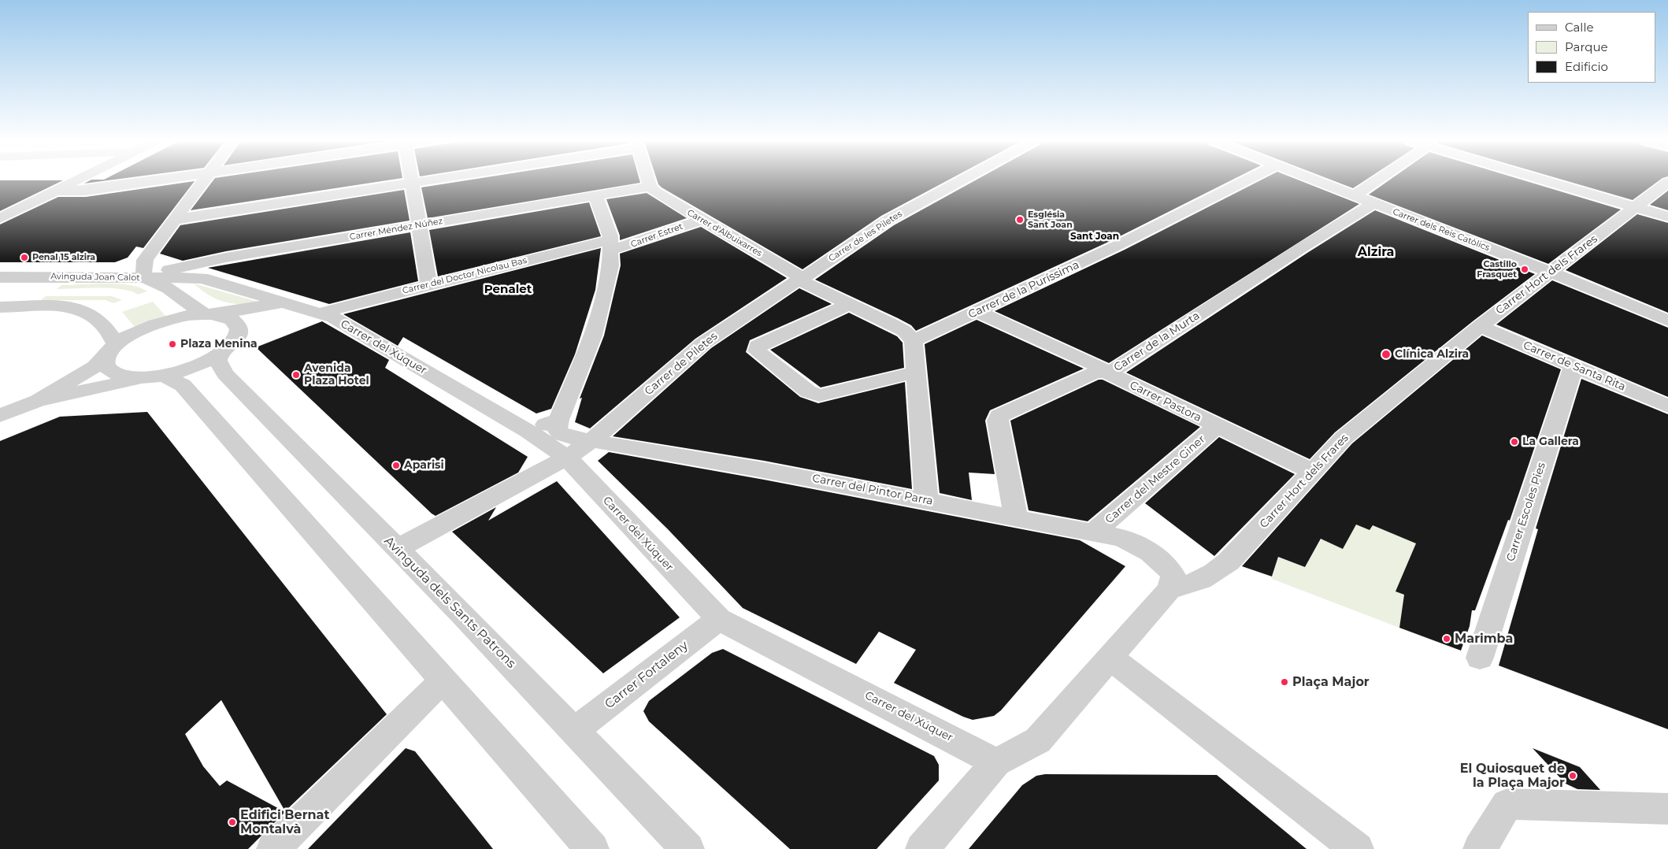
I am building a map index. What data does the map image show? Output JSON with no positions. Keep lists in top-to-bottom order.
{
  "streets": {
    "street": [
      "Carrer Méndez Núñez",
      "Carrer dels Reis Catòlics",
      "Carrer d'Albuixarres",
      "Carrer Estret",
      "Carrer de les Piletes",
      "Carrer Hort dels Frares",
      "Carrer del Doctor Nicolau Bas",
      "Avinguda Joan Calot",
      "Carrer de la Puríssima",
      "Carrer de la Murta",
      "Carrer del Xúquer",
      "Carrer de Piletes",
      "Carrer de Santa Rita",
      "Carrer Pastora",
      "Carrer del Mestre Giner",
      "Carrer del Pintor Parra",
      "Carrer Escoles Pies",
      "Avinguda dels Sants Patrons",
      "Carrer Fortaleny"
    ]
  },
  "crossings": [
    ["Carrer Méndez Núñez", "Carrer d'Albuixarres"],
    ["Carrer Méndez Núñez", "Avinguda Joan Calot"],
    ["Carrer Méndez Núñez", "Carrer del Xúquer"],
    ["Carrer dels Reis Catòlics", "Carrer Hort dels Frares"],
    ["Carrer dels Reis Catòlics", "Carrer de la Murta"],
    ["Carrer d'Albuixarres", "Carrer Estret"],
    ["Carrer d'Albuixarres", "Carrer de les Piletes"],
    ["Carrer d'Albuixarres", "Carrer de la Puríssima"],
    ["Carrer d'Albuixarres", "Carrer de Piletes"],
    ["Carrer Estret", "Carrer del Doctor Nicolau Bas"],
    ["Carrer de les Piletes", "Carrer de Piletes"],
    ["Carrer Hort dels Frares", "Carrer de Santa Rita"],
    ["Carrer Hort dels Frares", "Carrer Pastora"],
    ["Carrer Hort dels Frares", "Carrer del Pintor Parra"],
    ["Carrer del Doctor Nicolau Bas", "Carrer del Xúquer"],
    ["Avinguda Joan Calot", "Carrer del Xúquer"],
    ["Carrer de la Puríssima", "Carrer Pastora"],
    ["Carrer de la Murta", "Carrer Pastora"],
    ["Carrer de la Murta", "Carrer del Pintor Parra"],
    ["Carrer del Xúquer", "Carrer de Piletes"],
    ["Carrer del Xúquer", "Carrer Fortaleny"],
    ["Carrer de Piletes", "Carrer del Pintor Parra"],
    ["Carrer de Piletes", "Avinguda dels Sants Patrons"],
    ["Carrer de Santa Rita", "Carrer Escoles Pies"],
    ["Carrer Pastora", "Carrer del Mestre Giner"],
    ["Carrer del Mestre Giner", "Carrer del Pintor Parra"],
    ["Avinguda dels Sants Patrons", "Carrer Fortaleny"]
  ],
  "districts": ["Sant Joan", "Alzira", "Penalet"],
  "places": [
    "Església Sant Joan",
    "Penal 15 alzira",
    "Castillo Frasquet",
    "Plaza Menina",
    "Clínica Alzira",
    "Avenida Plaza Hotel",
    "La Gallera",
    "Aparisi",
    "Marimba",
    "Plaça Major",
    "El Quiosquet de la Plaça Major",
    "Edifici Bernat Montalvà"
  ],
  "legend": ["Calle", "Parque", "Edificio"]
}
